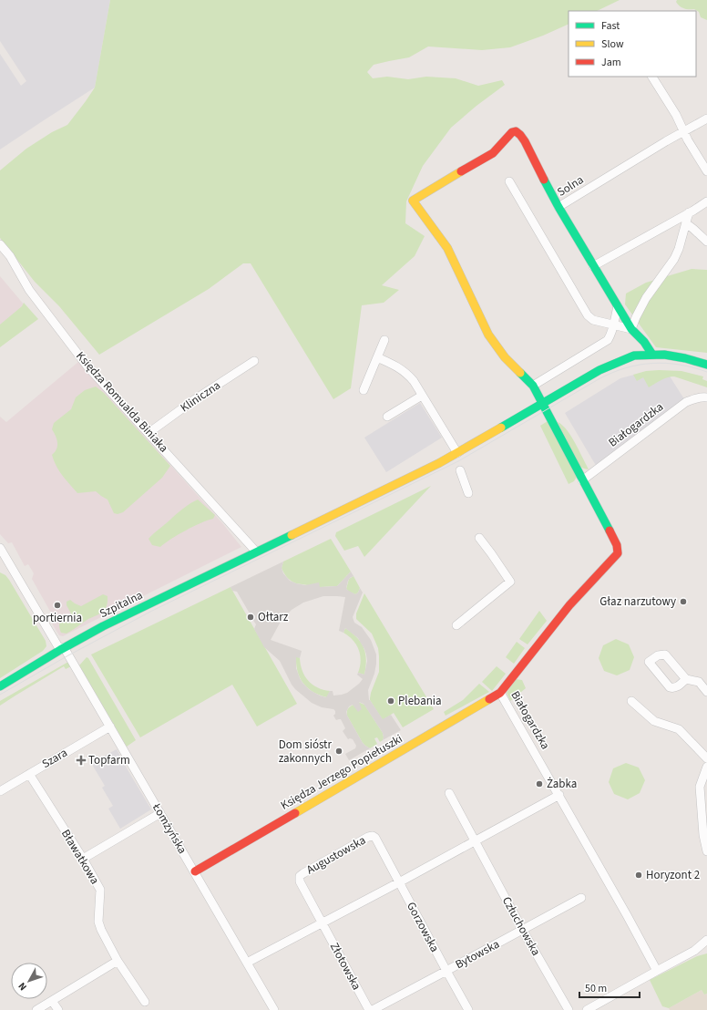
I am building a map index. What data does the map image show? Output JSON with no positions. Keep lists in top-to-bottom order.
{
  "streets": {
    "street": [
      "Solna",
      "Kliniczna",
      "Księdza Romualda Biniaka",
      "Białogardzka",
      "Szpitalna",
      "Szara",
      "Księdza Jerzego Popiełuszki",
      "Łomżyńska",
      "Augustowska",
      "Bławatkowa",
      "Człuchowska",
      "Gorzowska",
      "Bytowska",
      "Złotowska"
    ]
  },
  "crossings": [
    ["Solna", "Białogardzka"],
    ["Solna", "Szpitalna"],
    ["Kliniczna", "Księdza Romualda Biniaka"],
    ["Księdza Romualda Biniaka", "Szpitalna"],
    ["Białogardzka", "Szpitalna"],
    ["Białogardzka", "Księdza Jerzego Popiełuszki"],
    ["Szpitalna", "Łomżyńska"],
    ["Szara", "Łomżyńska"],
    ["Szara", "Bławatkowa"],
    ["Księdza Jerzego Popiełuszki", "Łomżyńska"],
    ["Augustowska", "Gorzowska"],
    ["Augustowska", "Złotowska"],
    ["Człuchowska", "Bytowska"],
    ["Gorzowska", "Bytowska"]
  ],
  "places": {
    "other": [
      "Głaz narzutowy",
      "portiernia",
      "Ołtarz",
      "Plebania",
      "Dom sióstr zakonnych",
      "Żabka",
      "Horyzont 2"
    ],
    "health": ["Topfarm"]
  },
  "legend": ["Fast", "Slow", "Jam"],
  "scale_bar": "50 m",
  "north": "bottom left"
}
